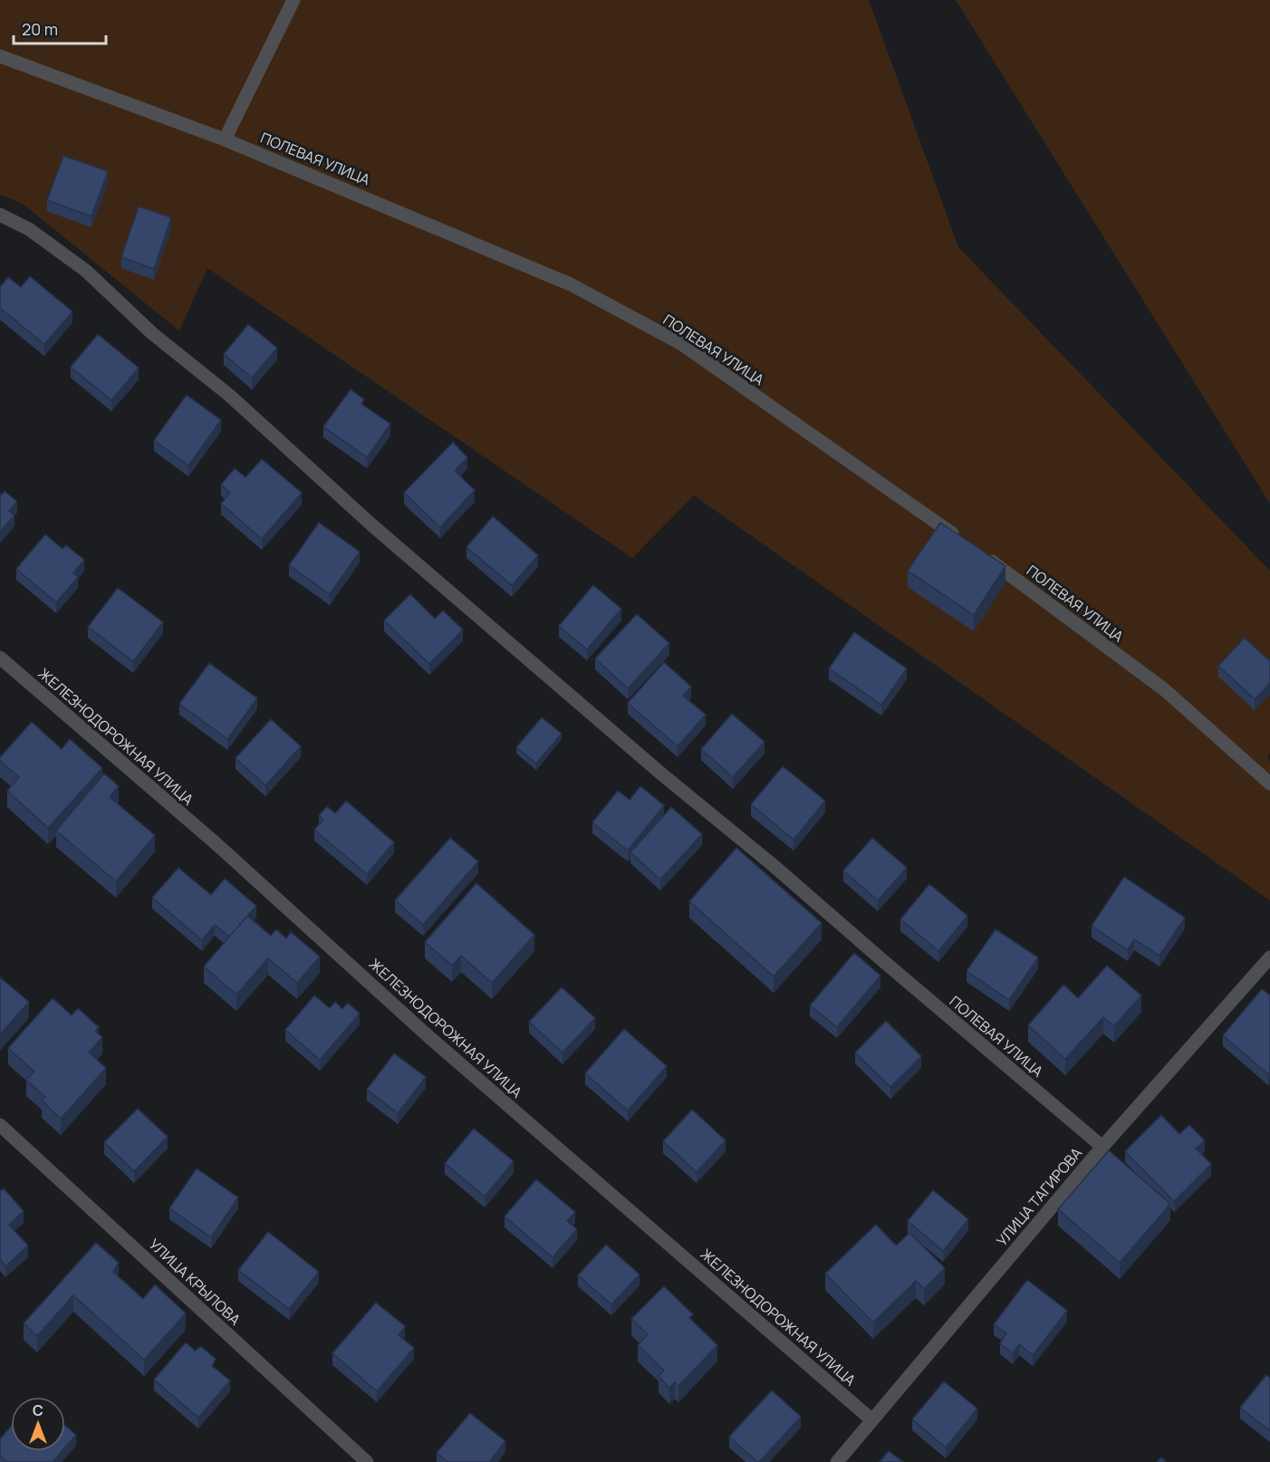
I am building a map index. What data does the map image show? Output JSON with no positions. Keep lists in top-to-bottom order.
{
  "streets": {
    "street": [
      "ПОЛЕВАЯ УЛИЦА",
      "ЖЕЛЕЗНОДОРОЖНАЯ УЛИЦА",
      "УЛИЦА ТАГИРОВА",
      "УЛИЦА КРЫЛОВА"
    ]
  },
  "crossings": [
    ["ПОЛЕВАЯ УЛИЦА", "УЛИЦА ТАГИРОВА"],
    ["ЖЕЛЕЗНОДОРОЖНАЯ УЛИЦА", "УЛИЦА ТАГИРОВА"]
  ],
  "scale_bar": "20 m",
  "north": "top"
}
